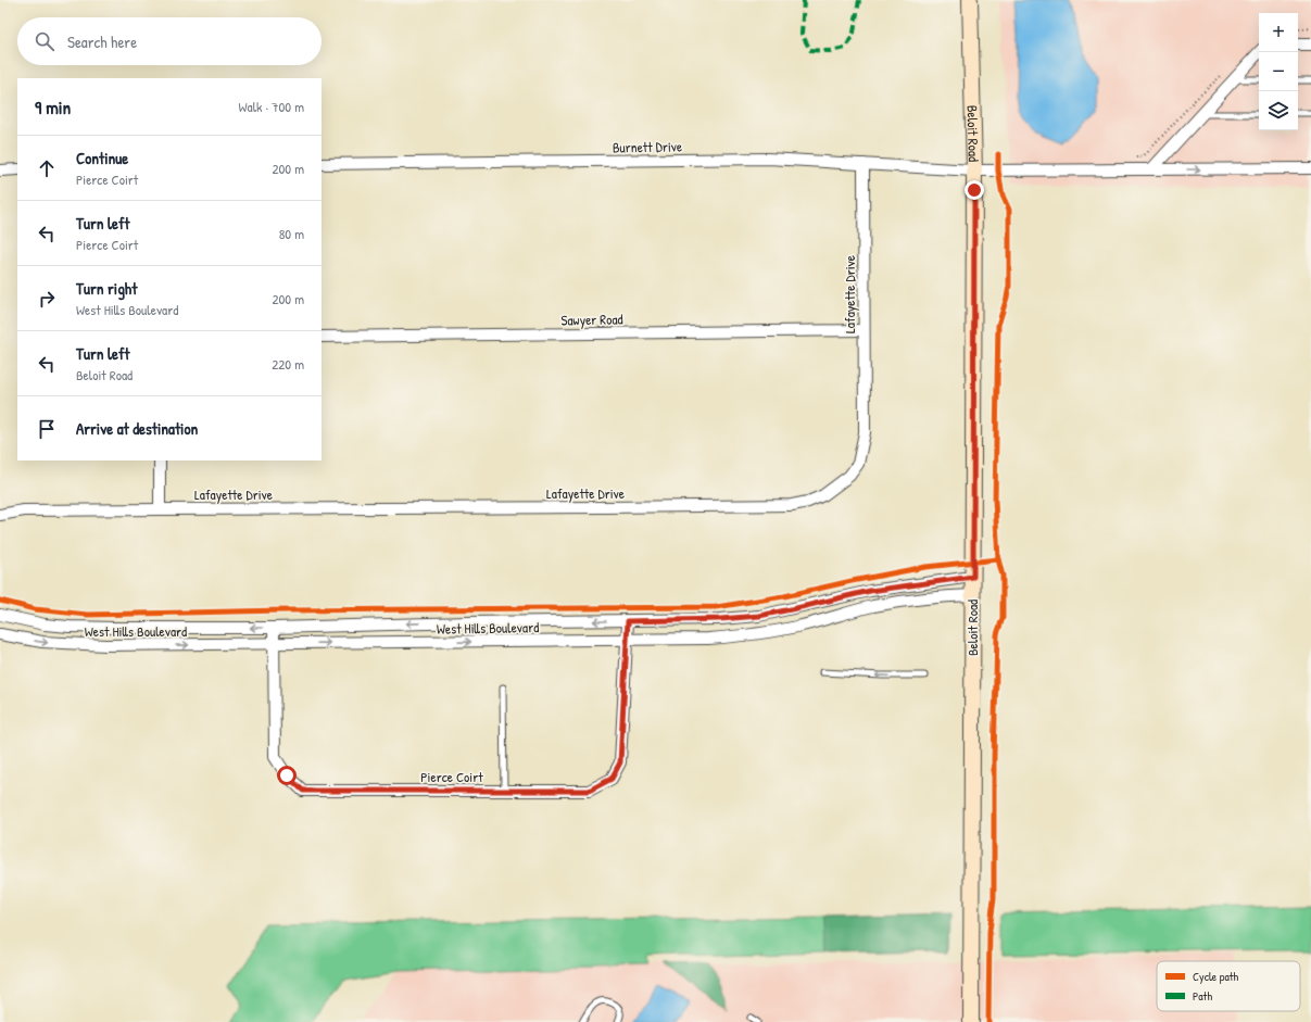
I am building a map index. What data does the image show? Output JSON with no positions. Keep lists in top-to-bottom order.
{
  "streets": {
    "main road": ["Beloit Road"],
    "street": [
      "Burnett Drive",
      "Lafayette Drive",
      "Sawyer Road",
      "West Hills Boulevard",
      "Pierce Coirt"
    ]
  },
  "crossings": [
    ["Beloit Road", "Burnett Drive"],
    ["Beloit Road", "West Hills Boulevard"],
    ["Burnett Drive", "Lafayette Drive"],
    ["Lafayette Drive", "Sawyer Road"],
    ["West Hills Boulevard", "Pierce Coirt"]
  ],
  "legend": ["Cycle path", "Path"],
  "page": {
    "map_buttons": ["+", "−"],
    "search": "Search here",
    "heading": ["9 min", "Walk · 700 m"],
    "list": [
      ["Continue", "Pierce Coirt", "200 m"],
      ["Turn left", "Pierce Coirt", "80 m"],
      ["Turn right", "West Hills Boulevard", "200 m"],
      ["Turn left", "Beloit Road", "220 m"],
      "Arrive at destination"
    ]
  }
}
